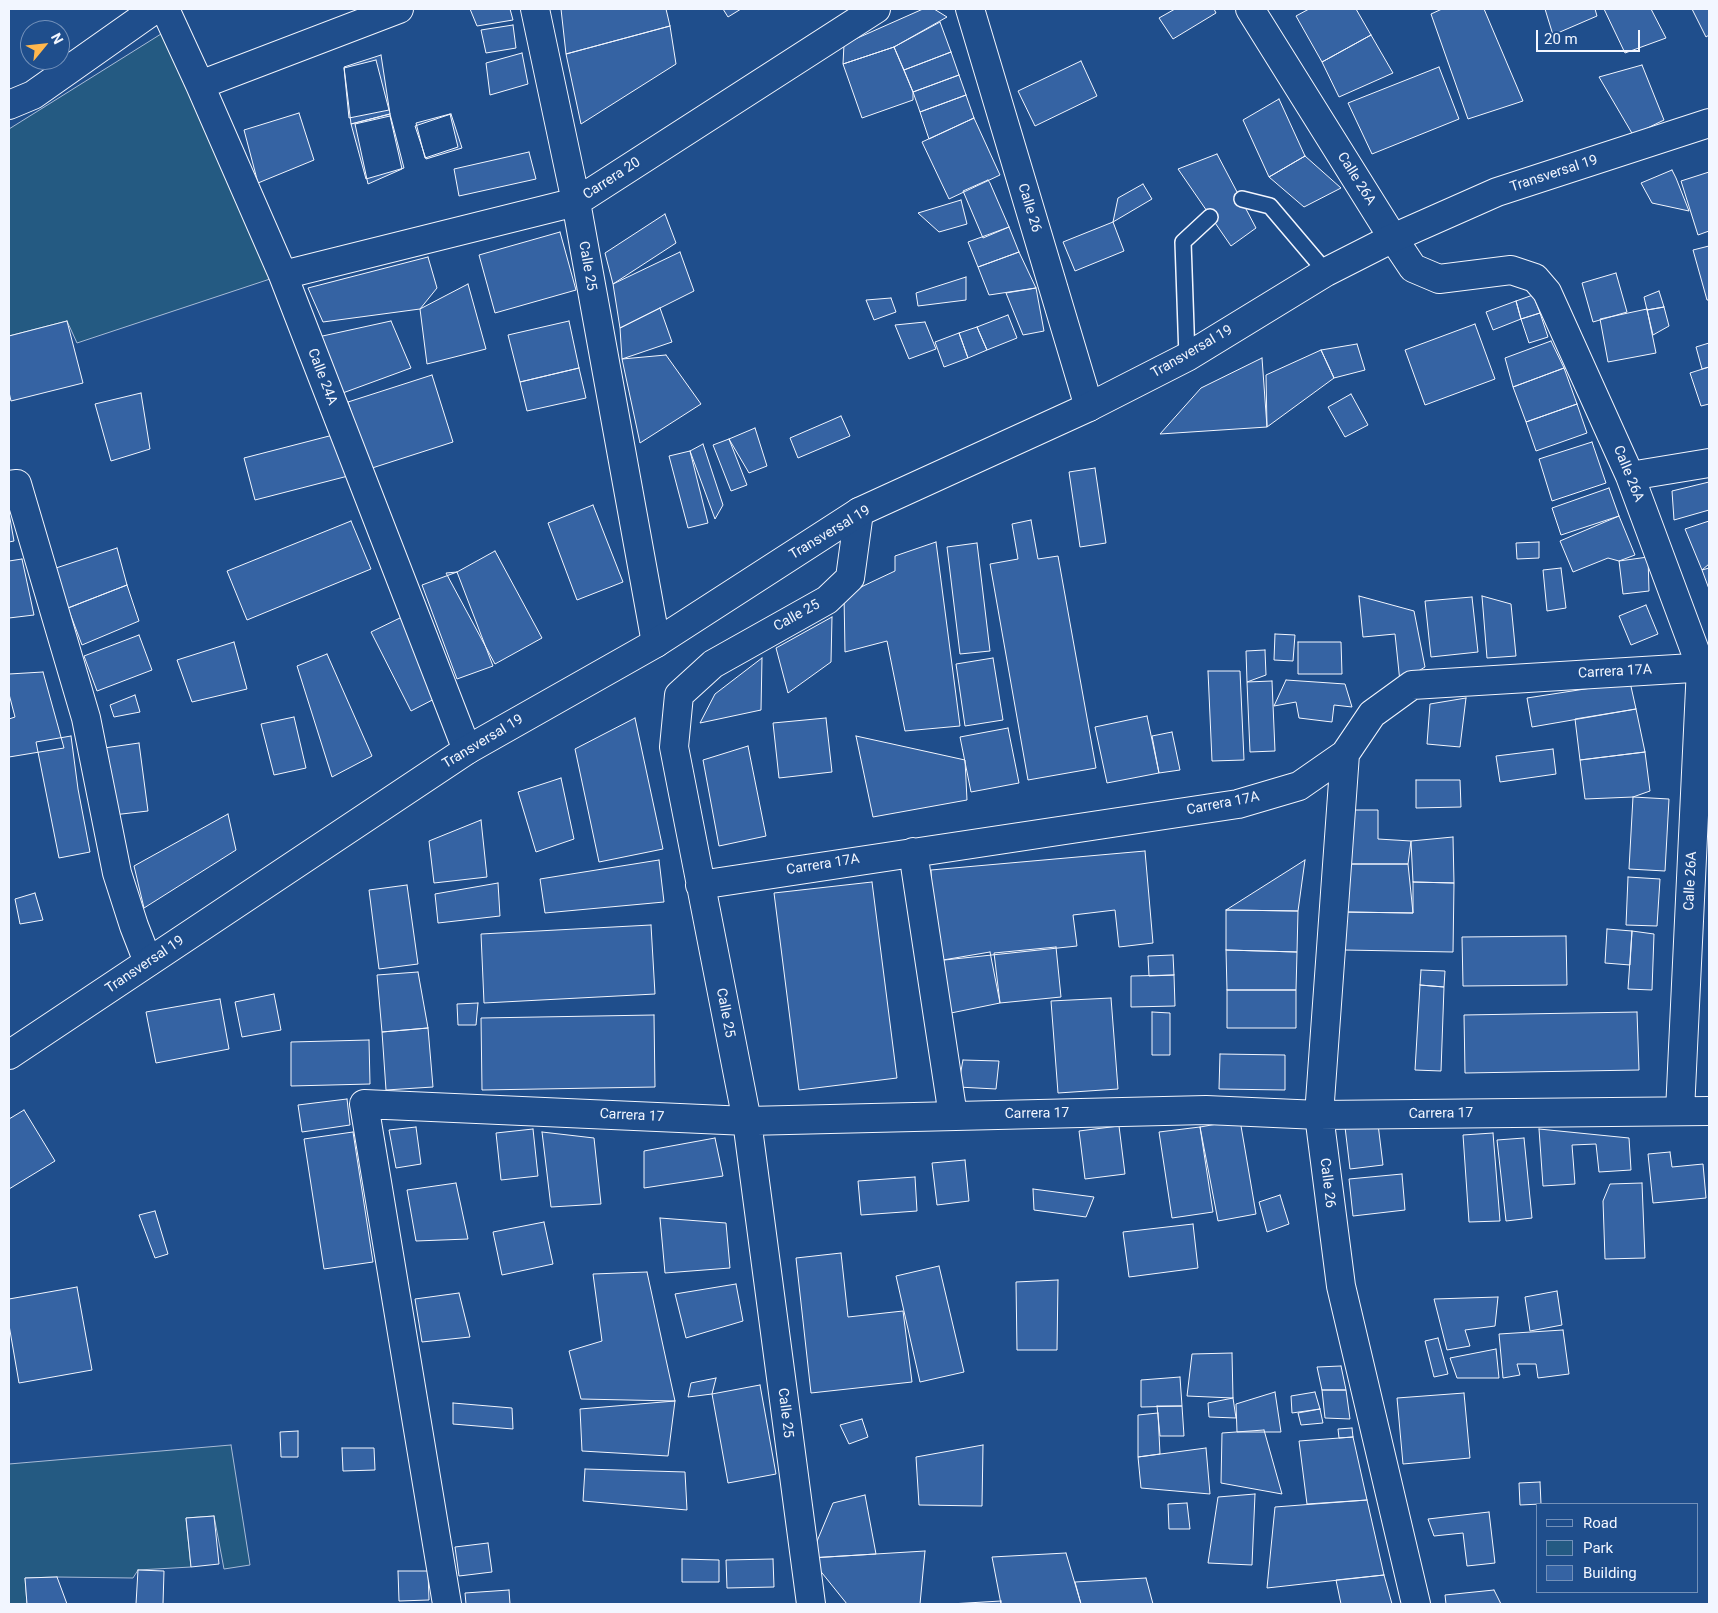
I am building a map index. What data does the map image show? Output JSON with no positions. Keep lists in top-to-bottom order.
{
  "streets": {
    "street": [
      "Transversal 19",
      "Carrera 20",
      "Calle 26A",
      "Calle 26",
      "Calle 25",
      "Calle 24A",
      "Carrera 17A",
      "Carrera 17"
    ]
  },
  "crossings": [
    ["Transversal 19", "Calle 26A"],
    ["Transversal 19", "Calle 26"],
    ["Transversal 19", "Calle 25"],
    ["Transversal 19", "Calle 24A"],
    ["Carrera 20", "Calle 25"],
    ["Carrera 20", "Calle 24A"],
    ["Calle 26A", "Carrera 17A"],
    ["Calle 26A", "Carrera 17"],
    ["Calle 26", "Carrera 17A"],
    ["Calle 26", "Carrera 17"],
    ["Calle 25", "Carrera 17A"],
    ["Calle 25", "Carrera 17"]
  ],
  "legend": ["Road", "Park", "Building"],
  "scale_bar": "20 m",
  "north": "top right"
}
